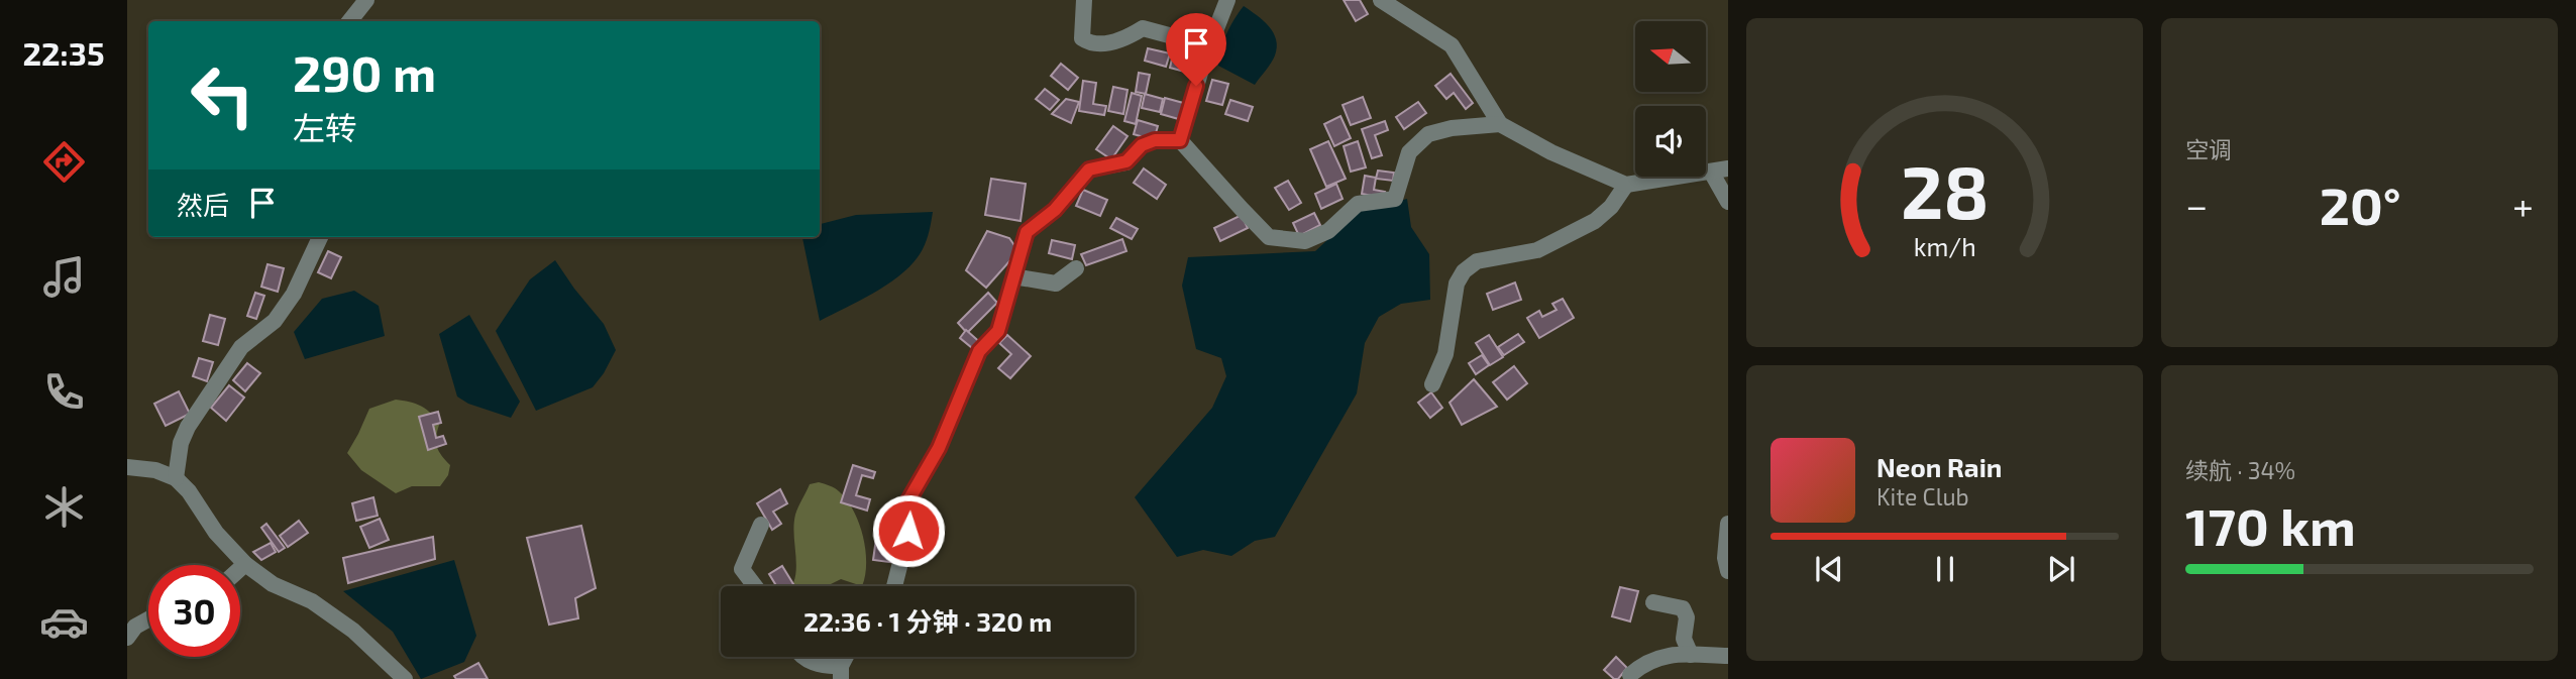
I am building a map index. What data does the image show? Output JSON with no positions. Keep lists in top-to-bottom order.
{
  "north": "left",
  "page": {
    "tabs": "22:35",
    "tile": [
      "空调",
      ["续航 · 34%", "170 km"]
    ],
    "turn": ["290 m", "左转"],
    "then": "然后",
    "heat": ["−", "20°", "+"],
    "song": ["Neon Rain", "Kite Club"],
    "limit": "30",
    "trip": "22:36 · 1 分钟 · 320 m",
    "gauge": ["28", "km/h"]
  }
}
